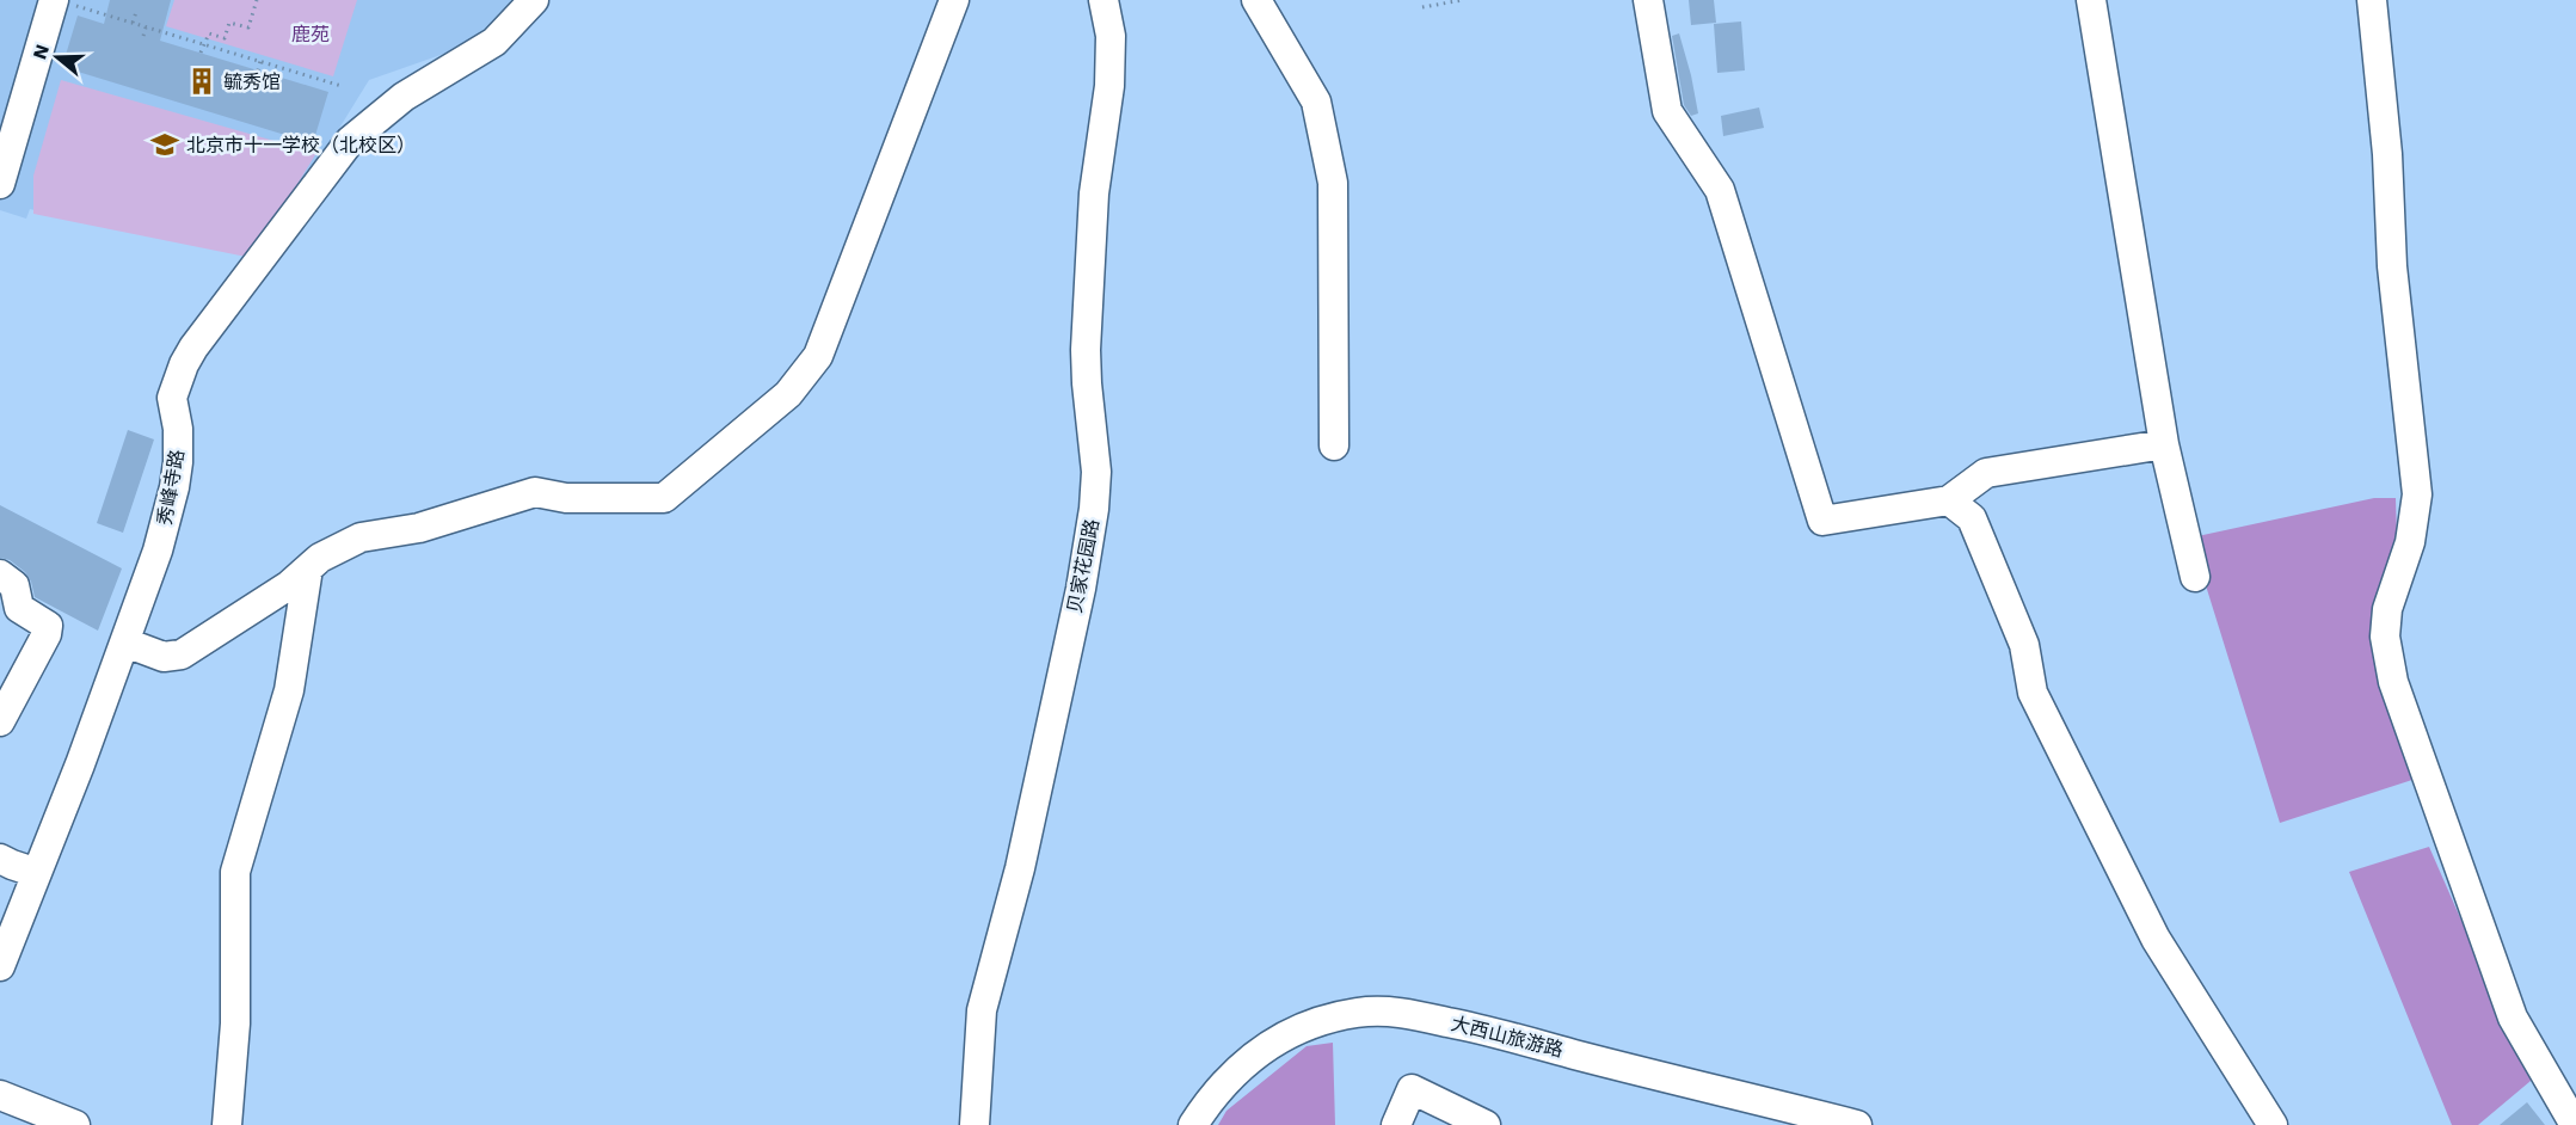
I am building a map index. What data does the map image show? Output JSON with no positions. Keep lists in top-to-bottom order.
{
  "streets": {
    "street": ["秀峰寺路", "贝家花园路", "大西山旅游路"]
  },
  "parks": ["鹿苑"],
  "places": {
    "building": ["毓秀馆"],
    "school or university": ["北京市十一学校（北校区）"]
  },
  "north": "left"
}
